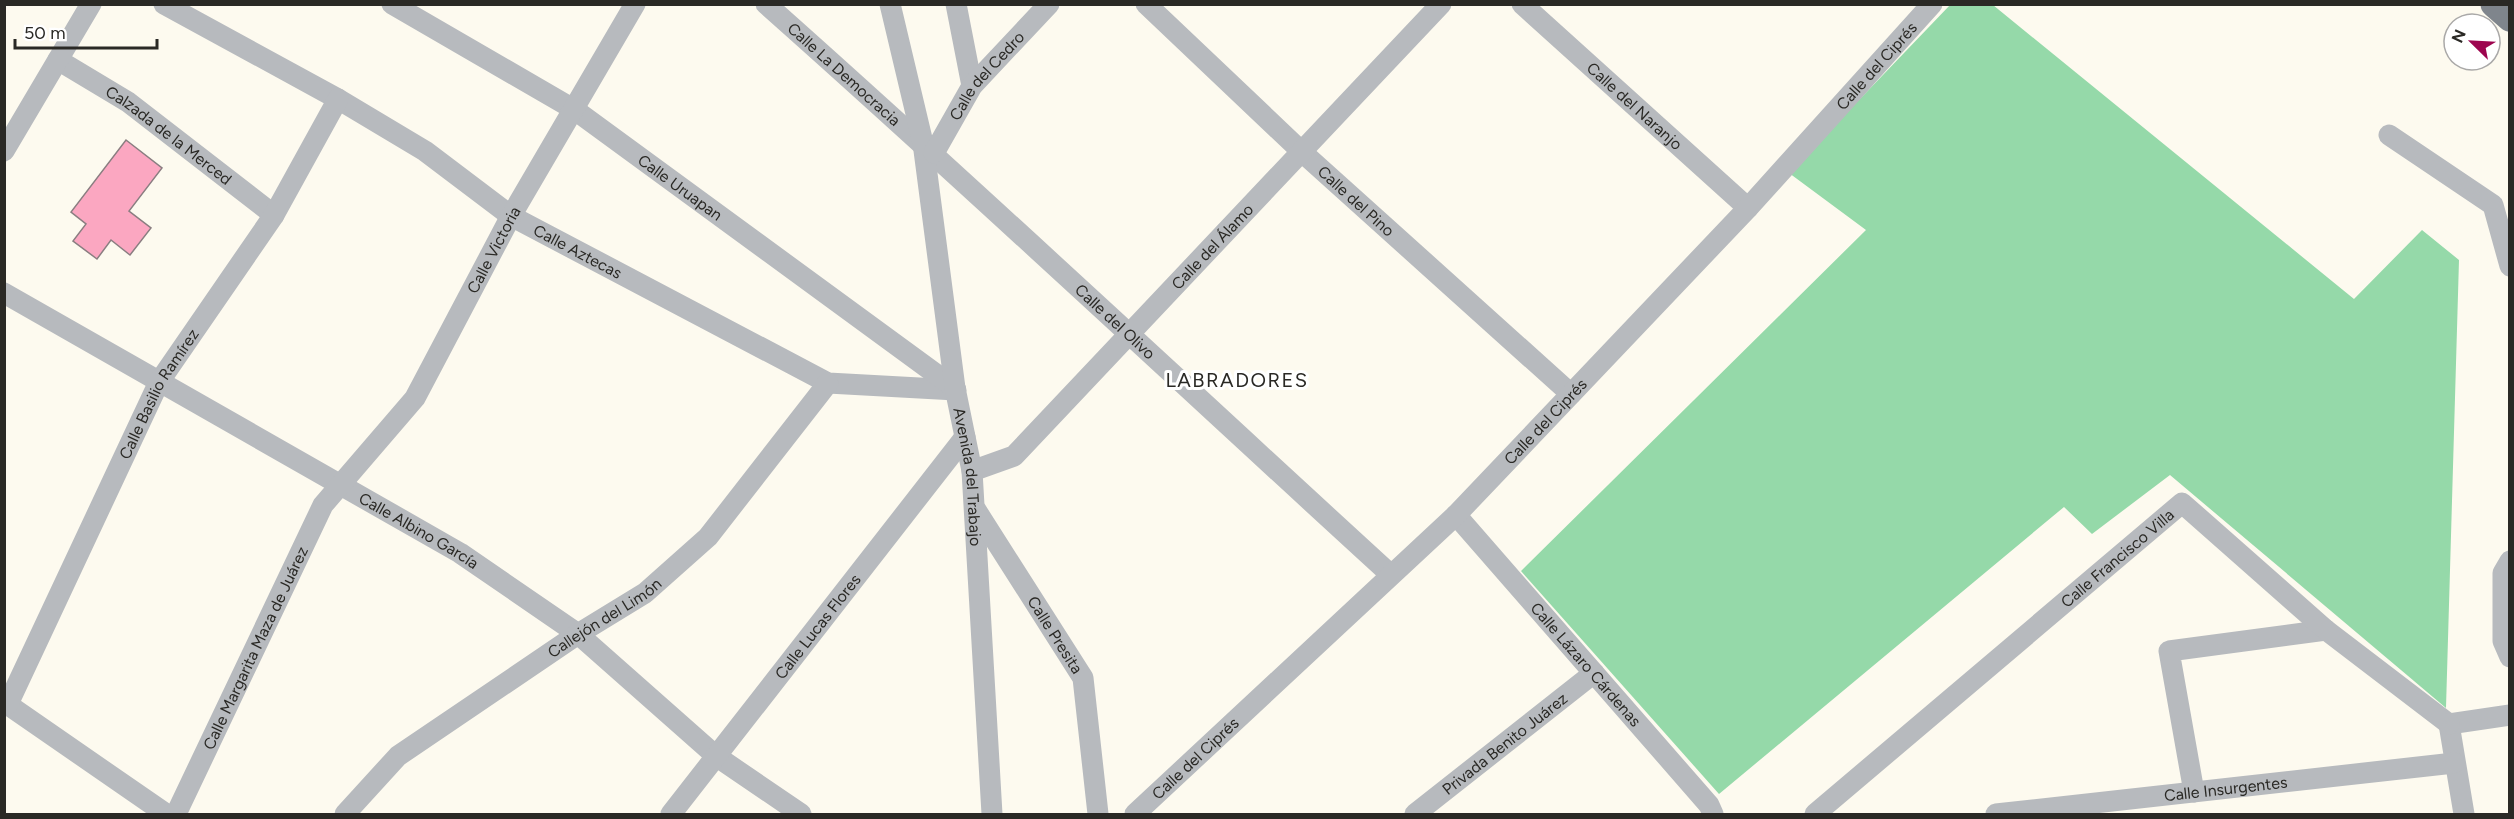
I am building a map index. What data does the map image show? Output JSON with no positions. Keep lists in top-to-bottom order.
{
  "streets": {
    "street": [
      "Calle del Ciprés",
      "Calle La Democracia",
      "Calle del Cedro",
      "Calle del Naranjo",
      "Calzada de la Merced",
      "Calle Uruapan",
      "Calle del Pino",
      "Calle del Álamo",
      "Calle Victoria",
      "Calle Aztecas",
      "Calle del Olivo",
      "Calle Basilio Ramírez",
      "Avenida del Trabajo",
      "Calle Albino García",
      "Calle Francisco Villa",
      "Callejón del Limón",
      "Calle Lucas Flores",
      "Calle Presita",
      "Calle Margarita Maza de Juárez",
      "Calle Lázaro Cárdenas",
      "Privada Benito Juárez",
      "Calle Insurgentes"
    ]
  },
  "crossings": [
    ["Calle del Ciprés", "Calle del Naranjo"],
    ["Calle del Ciprés", "Calle del Pino"],
    ["Calle del Ciprés", "Calle del Olivo"],
    ["Calle del Ciprés", "Calle Lázaro Cárdenas"],
    ["Calle La Democracia", "Calle del Cedro"],
    ["Calle La Democracia", "Calle del Olivo"],
    ["Calle La Democracia", "Avenida del Trabajo"],
    ["Calle del Cedro", "Calle del Olivo"],
    ["Calle del Cedro", "Avenida del Trabajo"],
    ["Calzada de la Merced", "Calle Basilio Ramírez"],
    ["Calle Uruapan", "Calle Victoria"],
    ["Calle Uruapan", "Calle Aztecas"],
    ["Calle Uruapan", "Avenida del Trabajo"],
    ["Calle del Pino", "Calle del Álamo"],
    ["Calle del Álamo", "Calle del Olivo"],
    ["Calle del Álamo", "Avenida del Trabajo"],
    ["Calle Victoria", "Calle Aztecas"],
    ["Calle Victoria", "Calle Albino García"],
    ["Calle Victoria", "Calle Margarita Maza de Juárez"],
    ["Calle Aztecas", "Calle Basilio Ramírez"],
    ["Calle Aztecas", "Avenida del Trabajo"],
    ["Calle Aztecas", "Callejón del Limón"],
    ["Calle del Olivo", "Avenida del Trabajo"],
    ["Calle Basilio Ramírez", "Calle Albino García"],
    ["Avenida del Trabajo", "Calle Lucas Flores"],
    ["Avenida del Trabajo", "Calle Presita"],
    ["Calle Albino García", "Callejón del Limón"],
    ["Calle Albino García", "Calle Lucas Flores"],
    ["Calle Albino García", "Calle Margarita Maza de Juárez"],
    ["Calle Lázaro Cárdenas", "Privada Benito Juárez"]
  ],
  "districts": ["LABRADORES"],
  "scale_bar": "50 m",
  "north": "top left"
}
